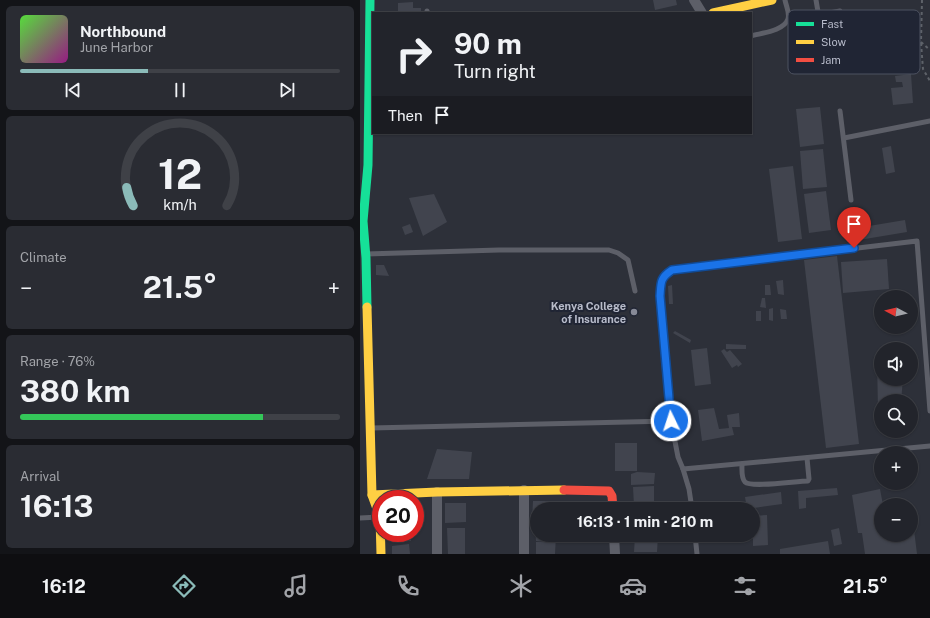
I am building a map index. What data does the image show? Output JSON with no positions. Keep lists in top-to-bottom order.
{
  "places": ["Kenya College of Insurance"],
  "legend": ["Fast", "Slow", "Jam"],
  "north": "left",
  "page": {
    "turn": ["90 m", "Turn right"],
    "song": ["Northbound", "June Harbor"],
    "then": "Then",
    "tile": [
      "Climate",
      ["Range · 76%", "380 km"],
      ["Arrival", "16:13"]
    ],
    "heat": ["−", "21.5°", "+"],
    "map_buttons": ["+", "−"],
    "limit": "20",
    "trip": "16:13 · 1 min · 210 m",
    "tabs": ["16:12", "21.5°"],
    "gauge": ["12", "km/h"]
  }
}
